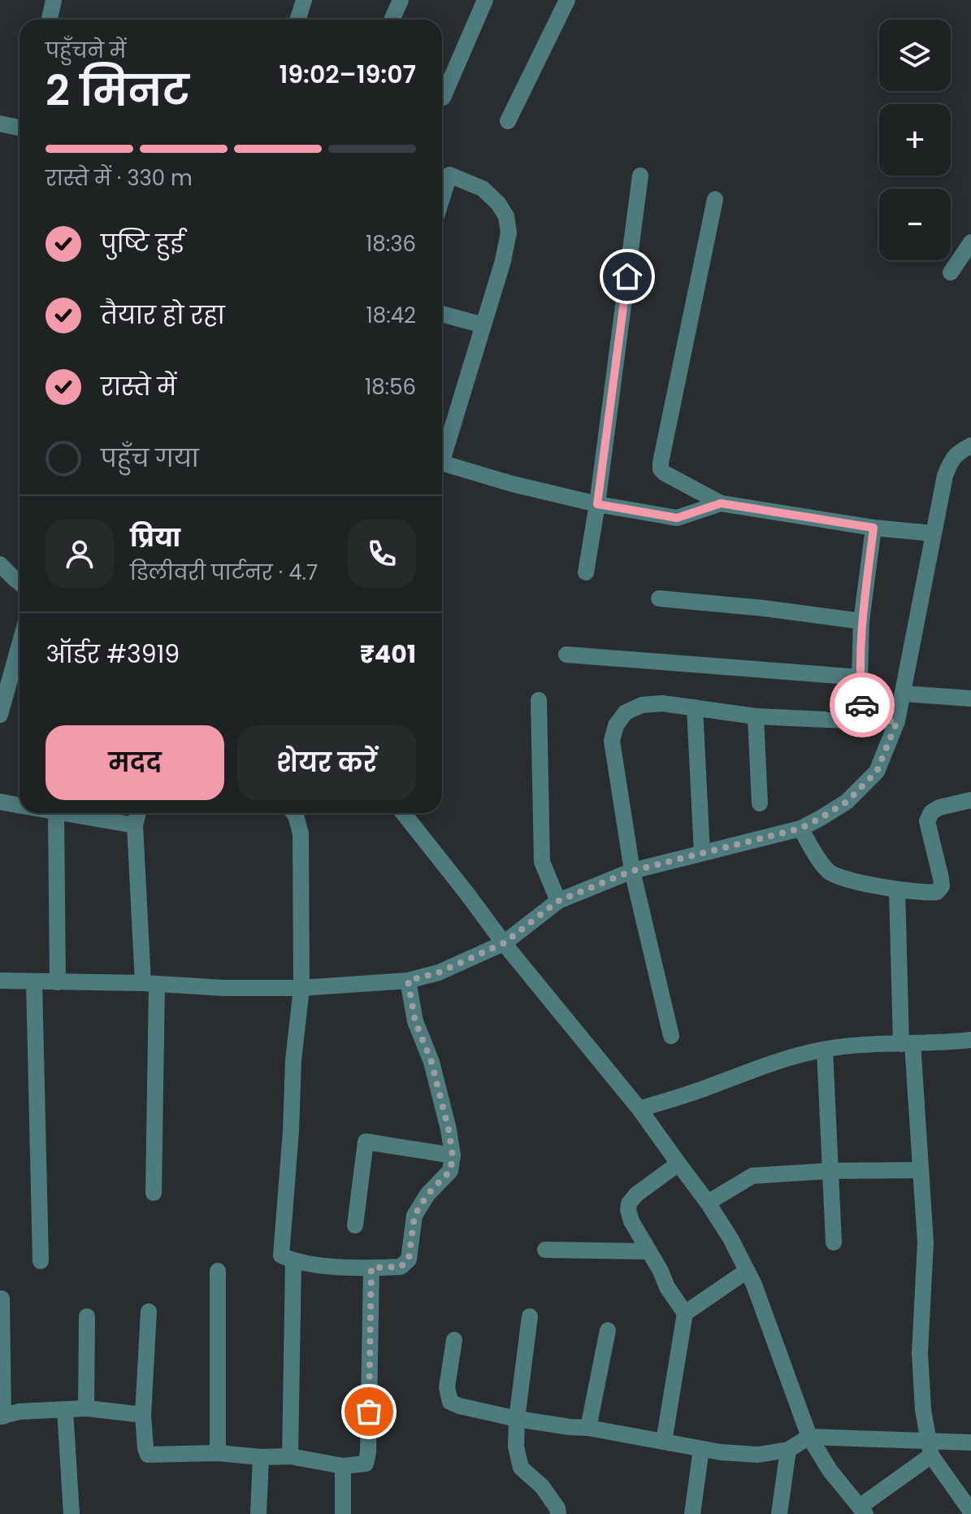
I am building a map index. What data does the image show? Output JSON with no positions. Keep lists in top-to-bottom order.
{
  "page": {
    "map_buttons": ["+", "−"],
    "heading": ["2 मिनट", "पहुँचने में", "19:02–19:07"],
    "panel": [
      "प्रिया",
      "डिलीवरी पार्टनर · 4.7",
      "ऑर्डर #3919",
      "₹401"
    ],
    "bar": "रास्ते में · 330 m",
    "list": [
      ["पुष्टि हुई", "18:36"],
      ["तैयार हो रहा", "18:42"],
      ["रास्ते में", "18:56"],
      "पहुँच गया"
    ],
    "buttons": ["मदद", "शेयर करें"]
  }
}
